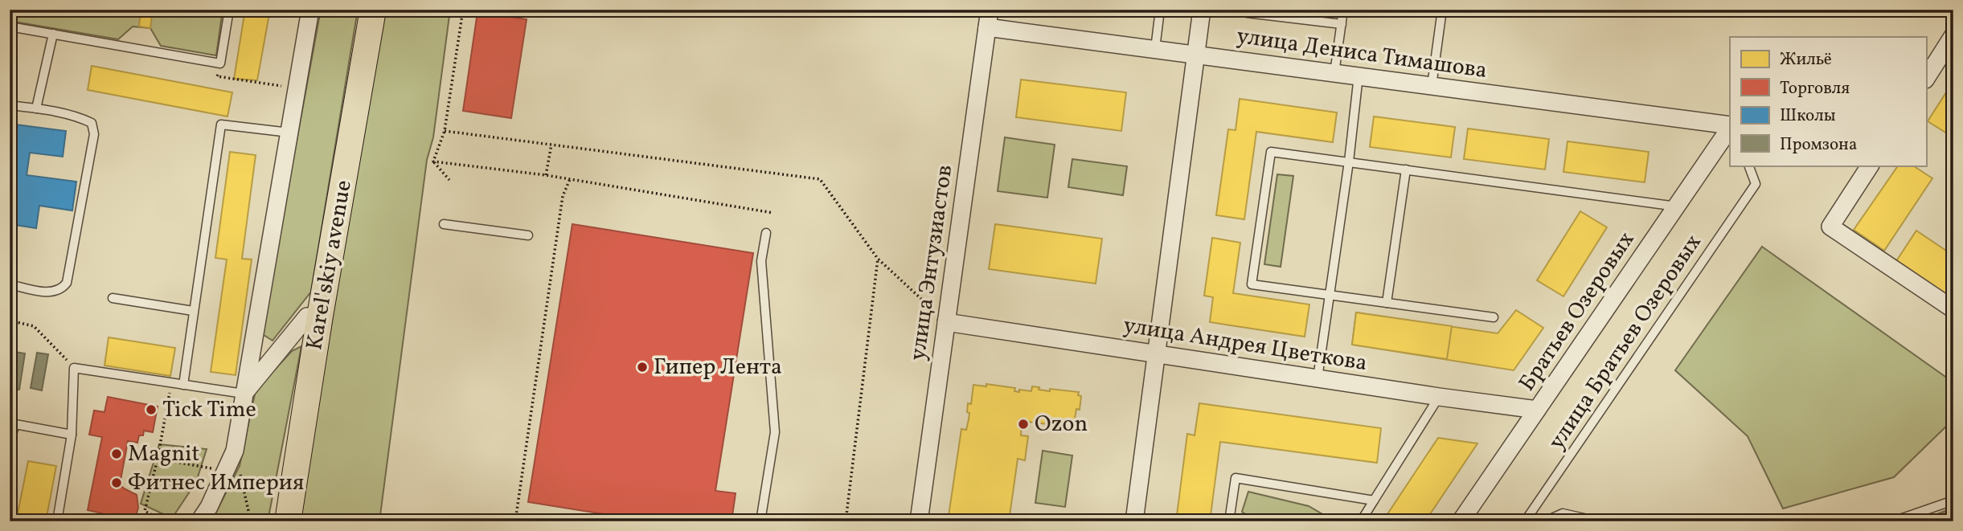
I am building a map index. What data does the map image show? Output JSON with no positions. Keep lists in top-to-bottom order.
{
  "streets": {
    "main road": ["Karel'skiy avenue"],
    "street": [
      "улица Дениса Тимашова",
      "улица Энтузиастов",
      "Братьев Озеровых",
      "улица Андрея Цветкова"
    ],
    "lane": ["улица Братьев Озеровых"]
  },
  "crossings": [
    ["улица Дениса Тимашова", "улица Энтузиастов"],
    ["улица Энтузиастов", "улица Андрея Цветкова"],
    ["Братьев Озеровых", "улица Андрея Цветкова"]
  ],
  "places": [
    "Гипер Лента",
    "Tick Time",
    "Ozon",
    "Magnit",
    "Фитнес Империя"
  ],
  "legend": [
    "Жильё",
    "Торговля",
    "Школы",
    "Промзона"
  ]
}
